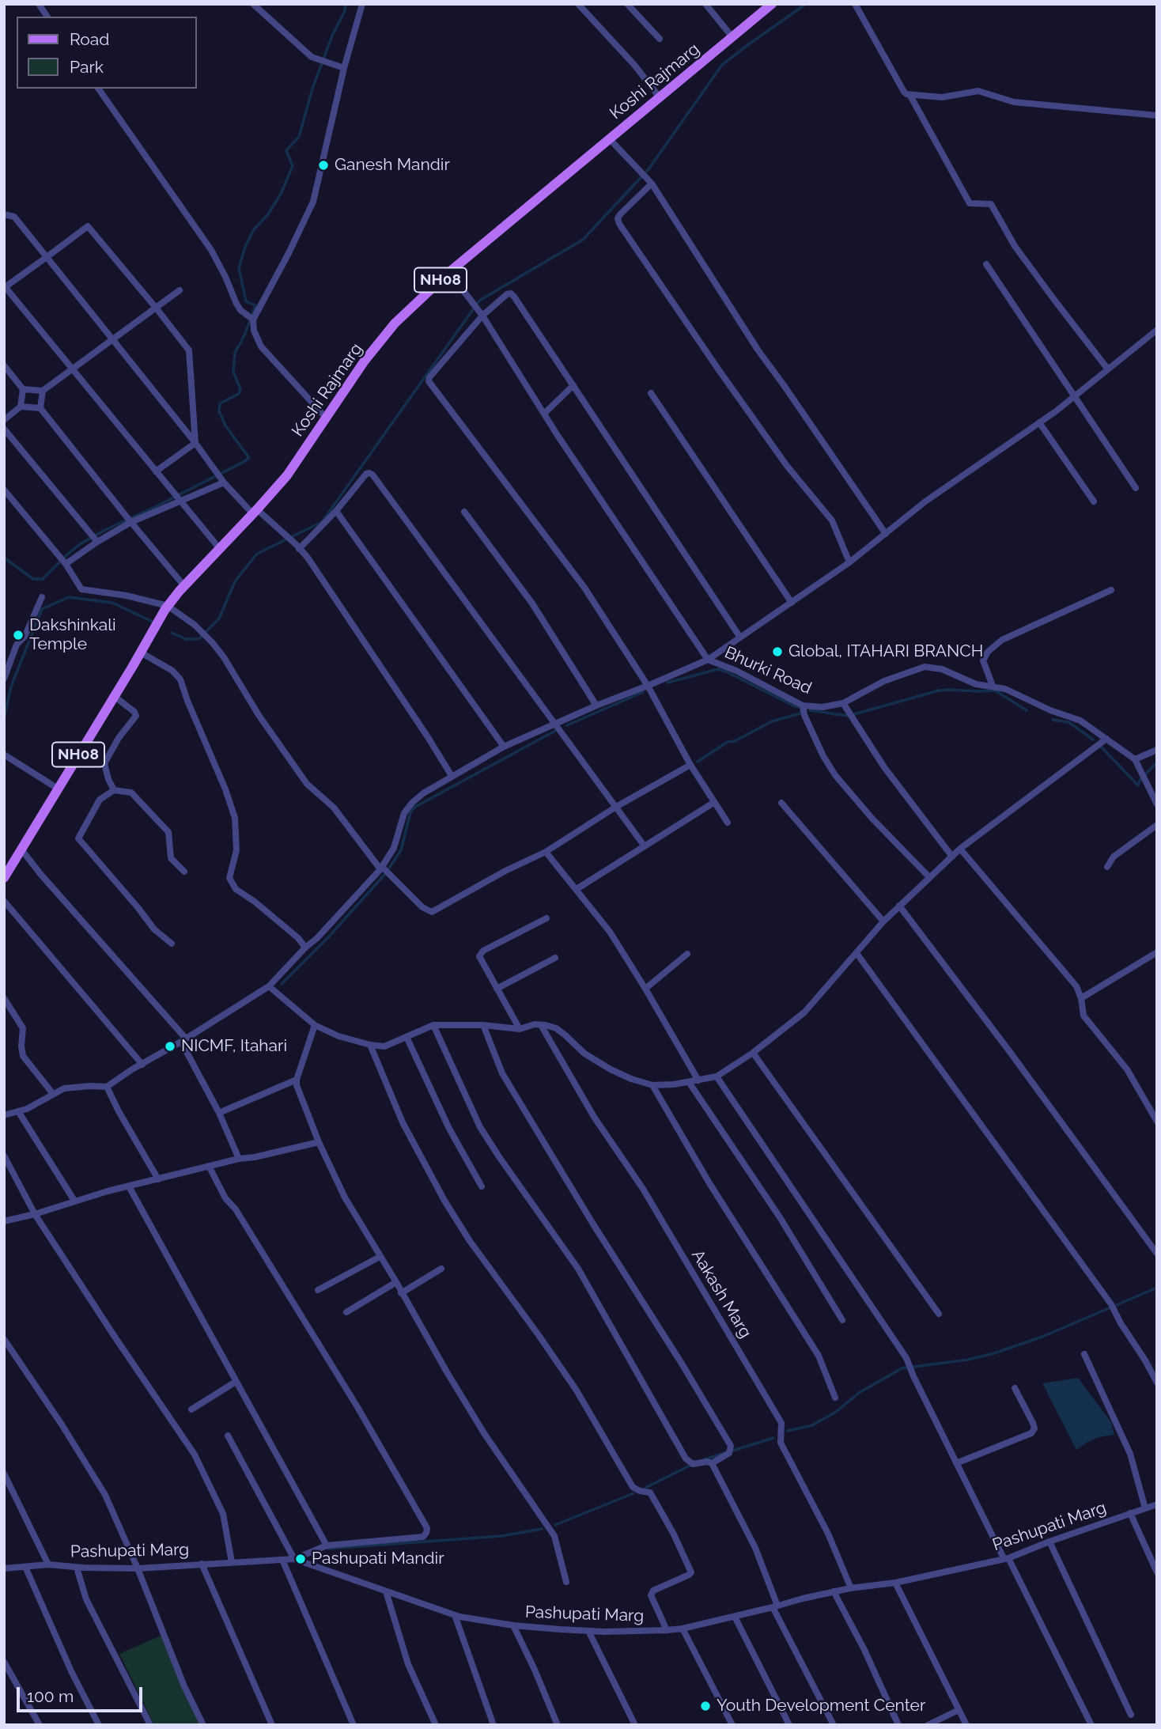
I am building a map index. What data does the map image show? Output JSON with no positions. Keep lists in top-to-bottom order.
{
  "streets": {
    "main road": ["Koshi Rajmarg", "NH08"],
    "street": ["Bhurki Road", "Aakash Marg", "Pashupati Marg"]
  },
  "crossings": [
    ["Koshi Rajmarg", "Bhurki Road"],
    ["Aakash Marg", "Pashupati Marg"]
  ],
  "places": [
    "Ganesh Mandir",
    "Dakshinkali Temple",
    "Global, ITAHARI BRANCH",
    "NICMF, Itahari",
    "Pashupati Mandir",
    "Youth Development Center"
  ],
  "legend": ["Road", "Park"],
  "scale_bar": "100 m"
}
